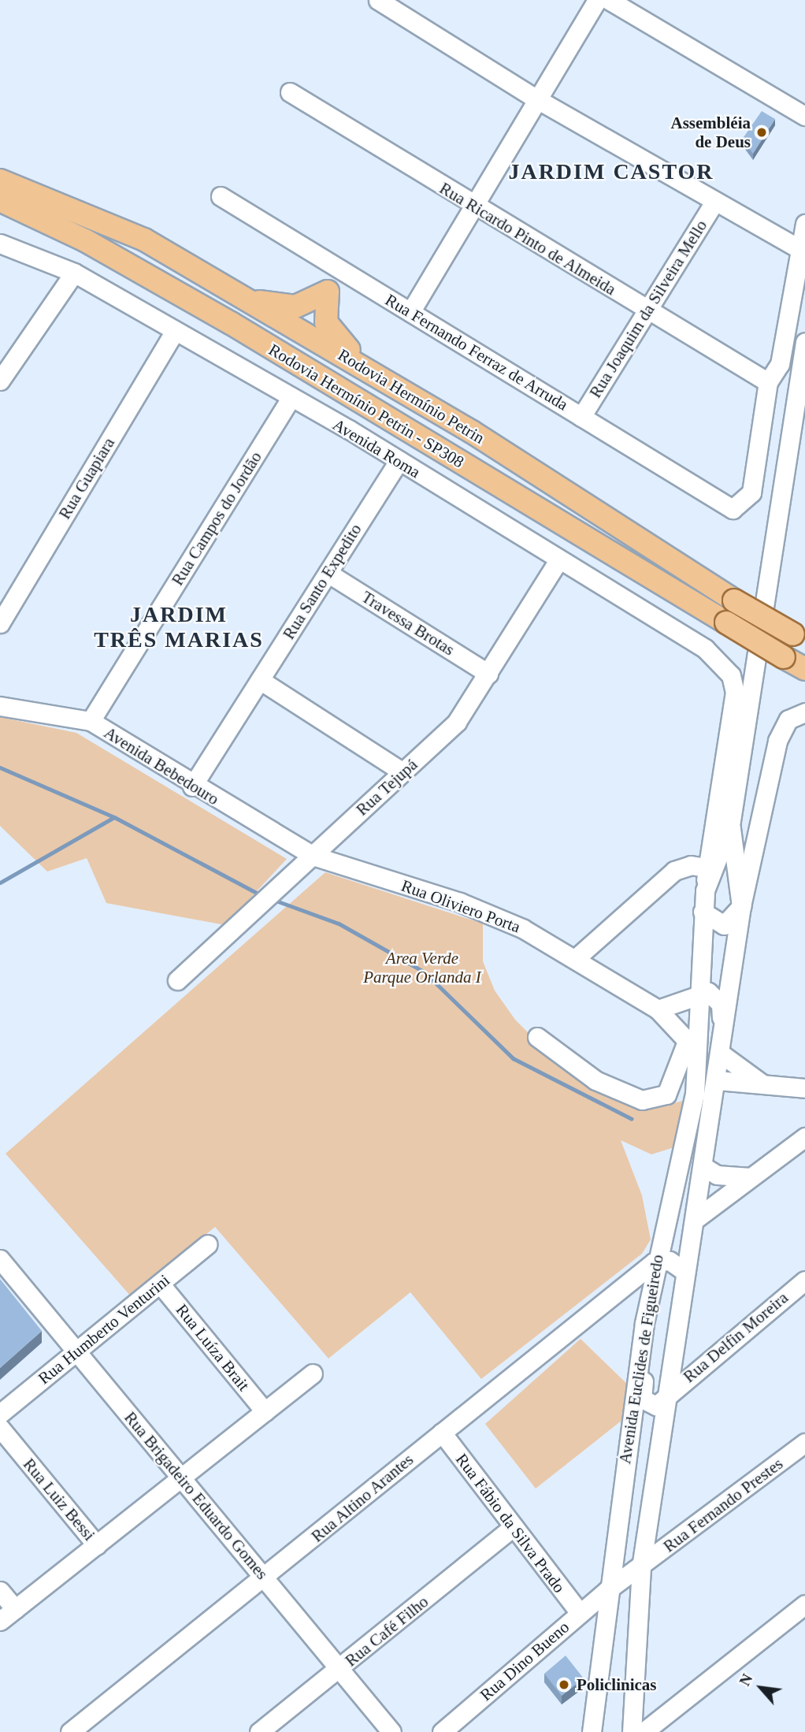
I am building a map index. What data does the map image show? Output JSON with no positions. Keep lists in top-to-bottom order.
{
  "streets": {
    "main road": ["Rodovia Hermínio Petrin", "Rodovia Hermínio Petrin - SP308"],
    "street": [
      "Rua Ricardo Pinto de Almeida",
      "Rua Joaquim da Silveira Mello",
      "Rua Fernando Ferraz de Arruda",
      "Avenida Roma",
      "Rua Guapiara",
      "Rua Campos do Jordão",
      "Rua Santo Expedito",
      "Travessa Brotas",
      "Avenida Bebedouro",
      "Rua Tejupá",
      "Rua Oliviero Porta",
      "Rua Humberto Venturini",
      "Rua Delfin Moreira",
      "Rua Luíza Brait",
      "Avenida Euclides de Figueiredo",
      "Rua Brigadeiro Eduardo Gomes",
      "Rua Altino Arantes",
      "Rua Luiz Bessi",
      "Rua Fernando Prestes",
      "Rua Fábio da Silva Prado",
      "Rua Café Filho",
      "Rua Dino Bueno"
    ]
  },
  "crossings": [
    ["Rua Ricardo Pinto de Almeida", "Rua Joaquim da Silveira Mello"],
    ["Rua Ricardo Pinto de Almeida", "Rua Fernando Ferraz de Arruda"],
    ["Rua Joaquim da Silveira Mello", "Rua Fernando Ferraz de Arruda"],
    ["Avenida Roma", "Rua Guapiara"],
    ["Avenida Roma", "Rua Campos do Jordão"],
    ["Avenida Roma", "Rua Santo Expedito"],
    ["Avenida Roma", "Rua Tejupá"],
    ["Avenida Roma", "Avenida Euclides de Figueiredo"],
    ["Rua Campos do Jordão", "Avenida Bebedouro"],
    ["Rua Santo Expedito", "Travessa Brotas"],
    ["Rua Santo Expedito", "Avenida Bebedouro"],
    ["Travessa Brotas", "Rua Tejupá"],
    ["Avenida Bebedouro", "Rua Tejupá"],
    ["Avenida Bebedouro", "Rua Oliviero Porta"],
    ["Rua Tejupá", "Rua Oliviero Porta"],
    ["Rua Oliviero Porta", "Avenida Euclides de Figueiredo"],
    ["Rua Humberto Venturini", "Rua Luíza Brait"],
    ["Rua Humberto Venturini", "Rua Brigadeiro Eduardo Gomes"],
    ["Rua Delfin Moreira", "Avenida Euclides de Figueiredo"],
    ["Avenida Euclides de Figueiredo", "Rua Altino Arantes"],
    ["Avenida Euclides de Figueiredo", "Rua Fernando Prestes"],
    ["Avenida Euclides de Figueiredo", "Rua Dino Bueno"],
    ["Rua Brigadeiro Eduardo Gomes", "Rua Altino Arantes"],
    ["Rua Brigadeiro Eduardo Gomes", "Rua Café Filho"],
    ["Rua Altino Arantes", "Rua Fábio da Silva Prado"],
    ["Rua Fernando Prestes", "Rua Dino Bueno"],
    ["Rua Fábio da Silva Prado", "Rua Café Filho"],
    ["Rua Fábio da Silva Prado", "Rua Dino Bueno"]
  ],
  "districts": ["JARDIM CASTOR", "JARDIM TRÊS MARIAS"],
  "parks": ["Area Verde Parque Orlanda I"],
  "places": ["Assembléia de Deus", "Policlinicas"],
  "north": "top left"
}
